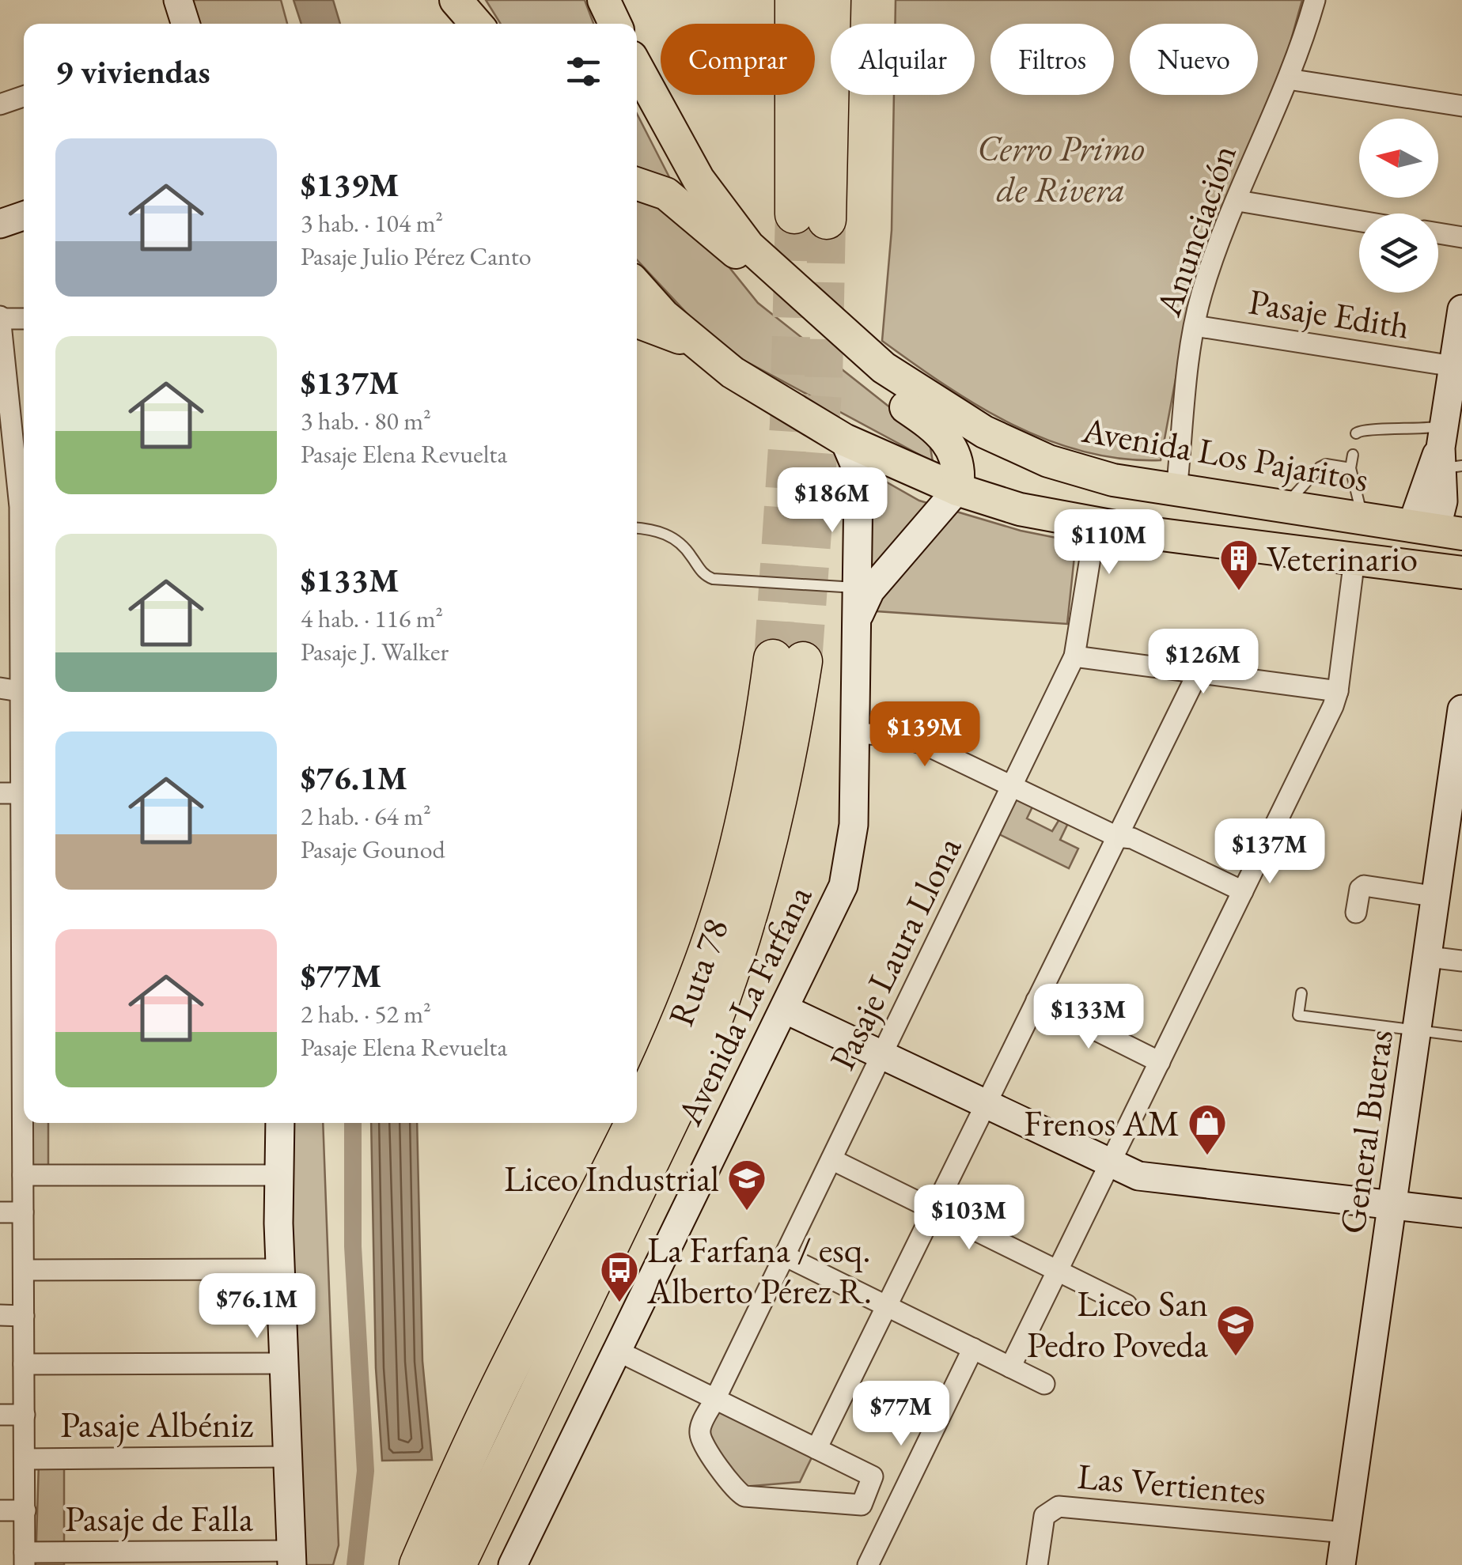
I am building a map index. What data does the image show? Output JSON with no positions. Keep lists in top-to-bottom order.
{
  "streets": {
    "highway": ["Ruta 78"],
    "main road": ["Avenida Los Pajaritos"],
    "street": [
      "Anunciación",
      "Pasaje Edith",
      "Pasaje Laura Llona",
      "Avenida La Farfana",
      "General Bueras",
      "Pasaje Albéniz",
      "Las Vertientes",
      "Pasaje de Falla"
    ]
  },
  "crossings": [
    ["Anunciación", "Pasaje Edith"],
    ["Anunciación", "Avenida Los Pajaritos"],
    ["General Bueras", "Las Vertientes"]
  ],
  "parks": ["Cerro Primo de Rivera"],
  "places": {
    "building": ["Veterinario"],
    "shop": ["Frenos AM"],
    "school or university": ["Liceo Industrial", "Liceo San Pedro Poveda"],
    "bus stop": ["La Farfana / esq. Alberto Pérez R."]
  },
  "north": "left",
  "page": {
    "chip": [
      "Comprar",
      "Alquilar",
      "Filtros",
      "Nuevo"
    ],
    "heading": "9 viviendas",
    "list": [
      {
        "name": "$139M",
        "note": "3 hab. · 104 m² · Pasaje Julio Pérez Canto"
      },
      {
        "name": "$137M",
        "note": "3 hab. · 80 m² · Pasaje Elena Revuelta"
      },
      {
        "name": "$133M",
        "note": "4 hab. · 116 m² · Pasaje J. Walker"
      },
      {
        "name": "$76.1M",
        "note": "2 hab. · 64 m² · Pasaje Gounod"
      },
      {
        "name": "$77M",
        "note": "2 hab. · 52 m² · Pasaje Elena Revuelta"
      }
    ],
    "price": [
      "$186M",
      "$110M",
      "$126M",
      "$139M",
      "$137M",
      "$133M",
      "$103M",
      "$76.1M",
      "$77M"
    ]
  }
}
